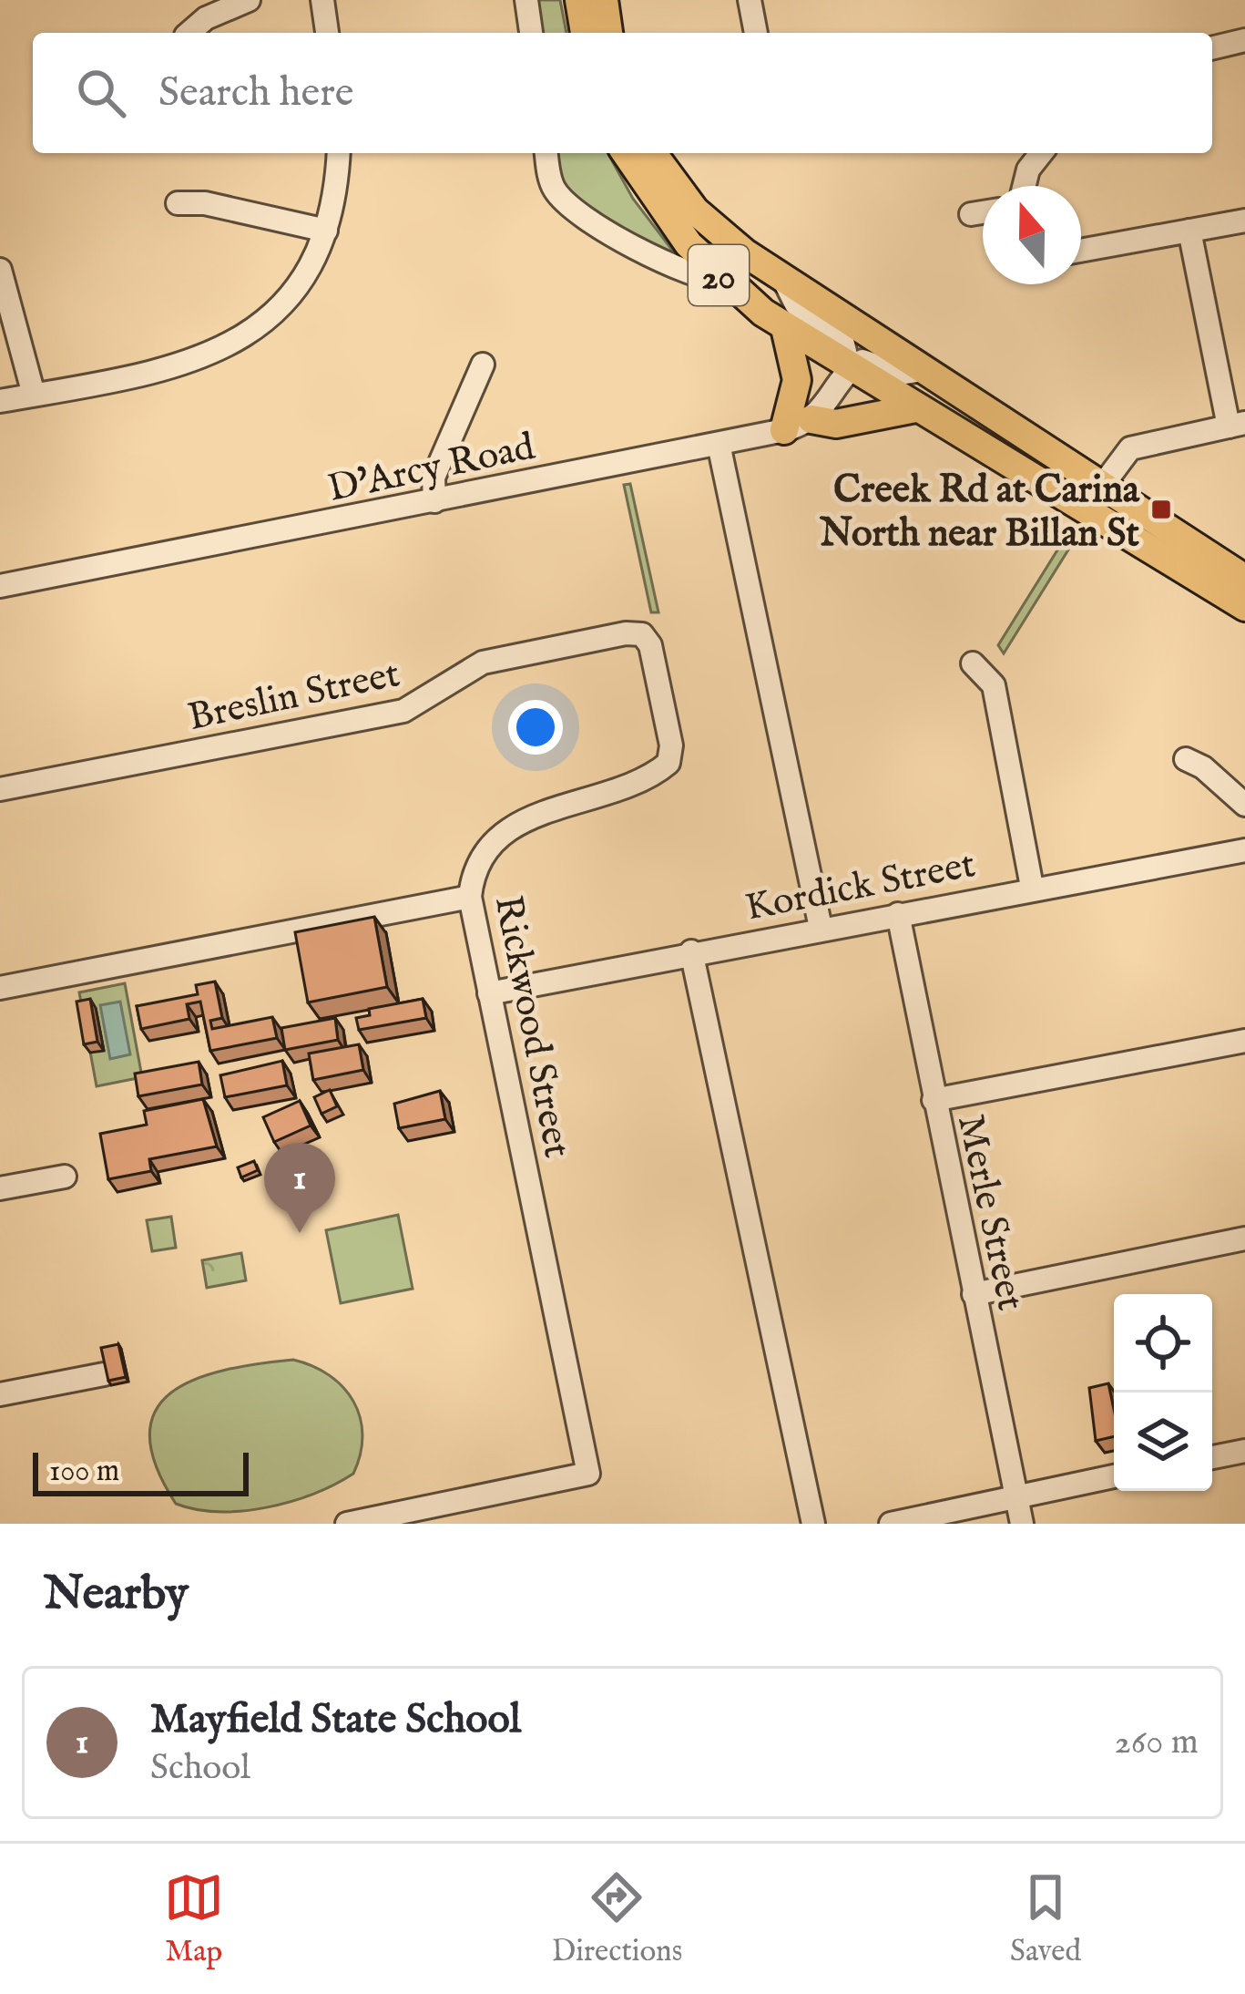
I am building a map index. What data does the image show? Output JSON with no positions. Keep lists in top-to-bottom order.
{
  "streets": {
    "main road": ["20"],
    "street": [
      "D'Arcy Road",
      "Breslin Street",
      "Kordick Street",
      "Rickwood Street",
      "Merle Street"
    ]
  },
  "crossings": [
    ["Breslin Street", "Rickwood Street"],
    ["Kordick Street", "Rickwood Street"],
    ["Kordick Street", "Merle Street"]
  ],
  "places": {
    "transit": ["Creek Rd at Carina North near Billan St"]
  },
  "scale_bar": "100 m",
  "north": "top",
  "page": {
    "search": "Search here",
    "pins": "1",
    "scale": "100 m",
    "heading": "Nearby",
    "list": [
      {
        "mark": "1",
        "name": "Mayfield State School",
        "note": "School",
        "value": "260 m"
      }
    ],
    "nav": ["Map", "Directions", "Saved"]
  }
}
